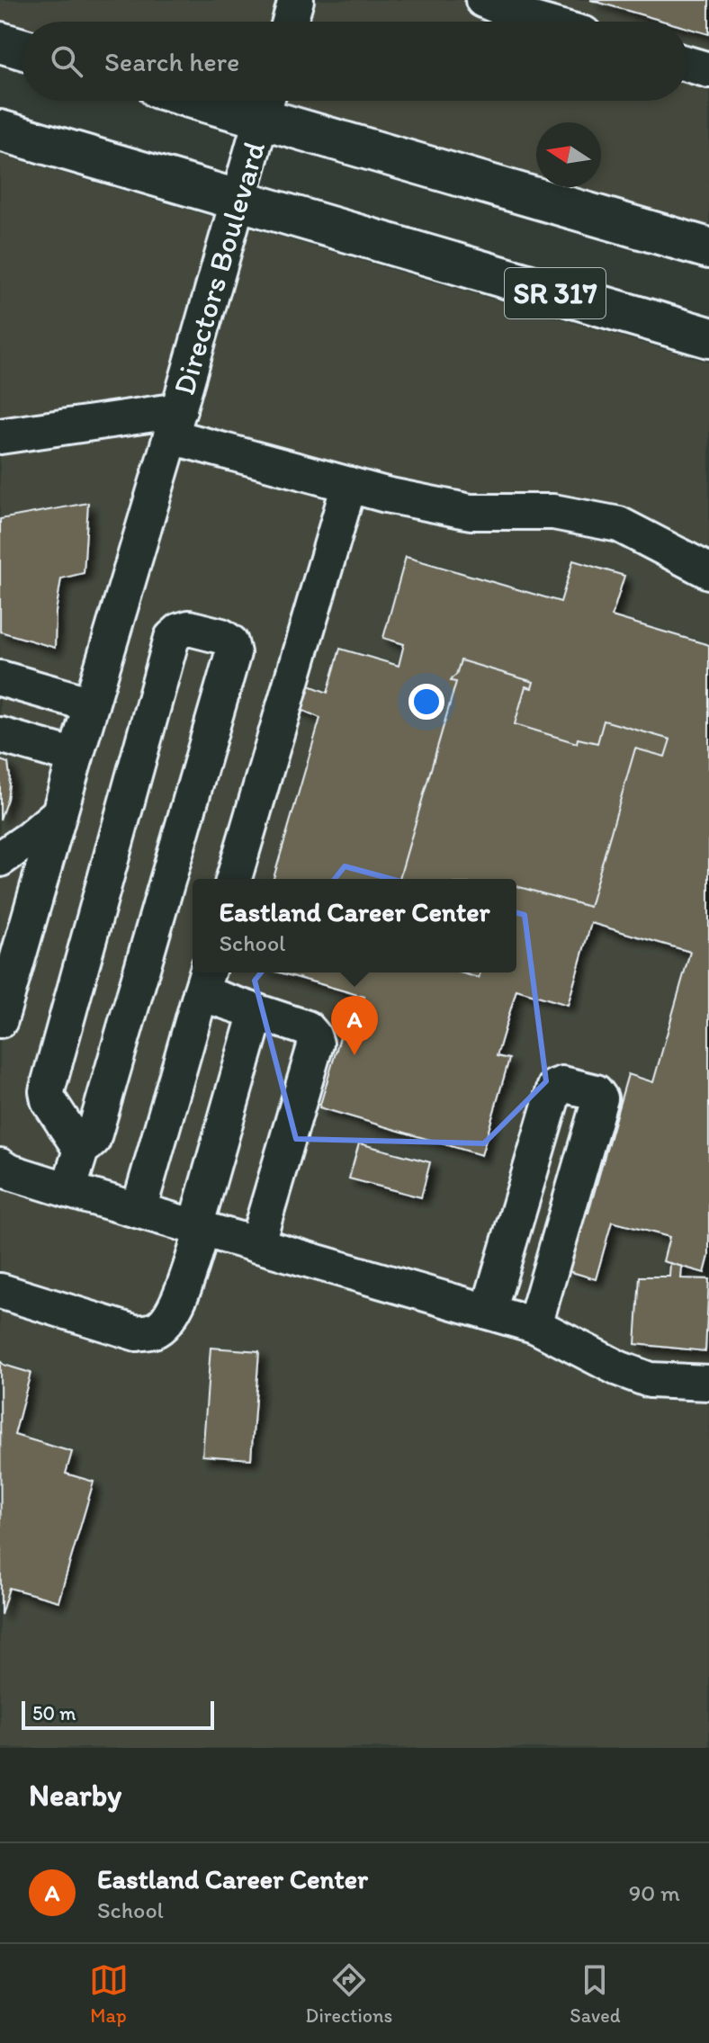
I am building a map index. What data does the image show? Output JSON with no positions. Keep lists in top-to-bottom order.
{
  "streets": {
    "main road": ["SR 317"],
    "street": ["Directors Boulevard"]
  },
  "crossings": [
    ["Directors Boulevard", "SR 317"]
  ],
  "scale_bar": "50 m",
  "north": "left",
  "page": {
    "search": "Search here",
    "popup": ["Eastland Career Center", "School"],
    "pins": "A",
    "scale": "50 m",
    "heading": "Nearby",
    "list": [
      {
        "mark": "A",
        "name": "Eastland Career Center",
        "note": "School",
        "value": "90 m"
      }
    ],
    "nav": ["Map", "Directions", "Saved"]
  }
}
